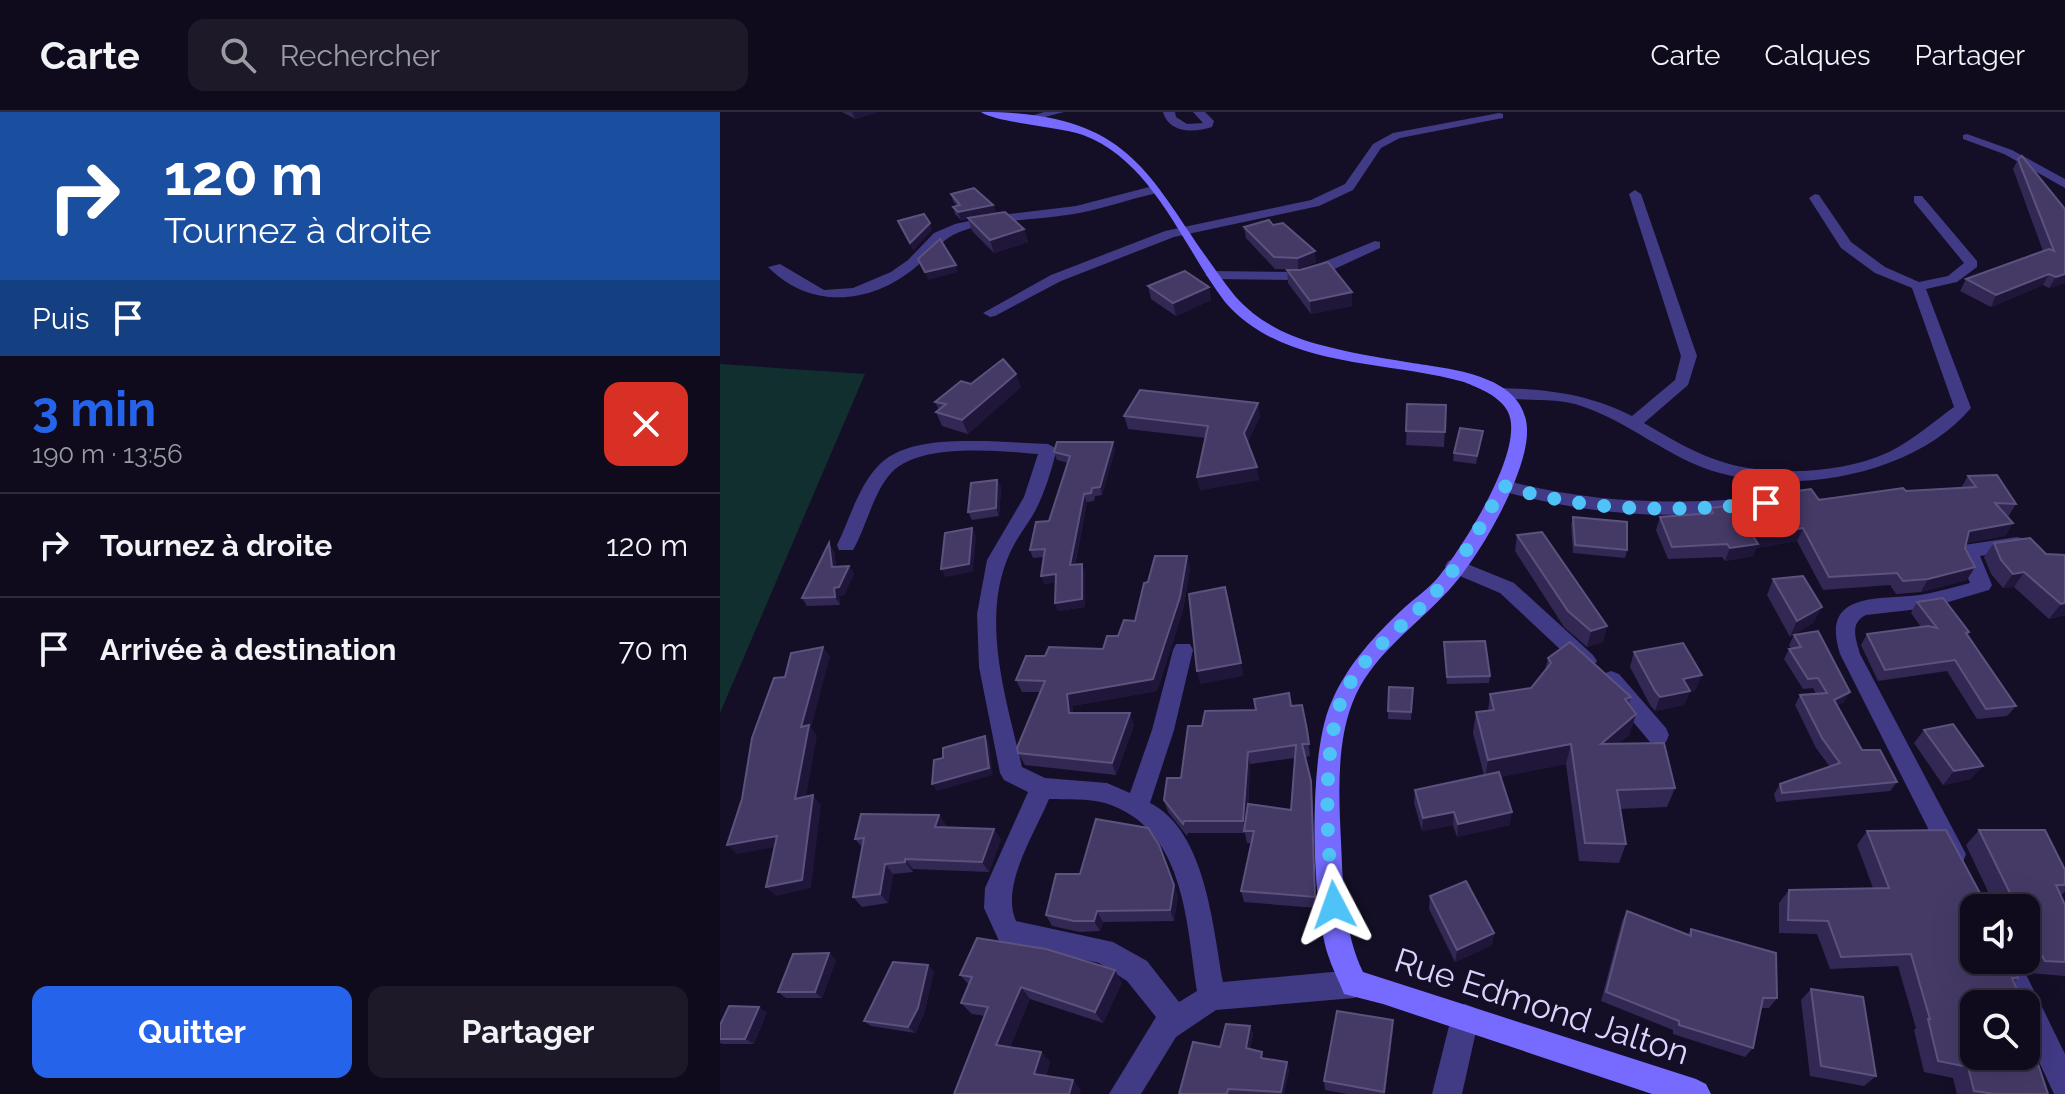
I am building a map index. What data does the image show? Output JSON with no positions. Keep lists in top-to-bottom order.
{
  "streets": {
    "street": ["Rue Edmond Jalton"]
  },
  "page": {
    "header": "Carte",
    "search": "Rechercher",
    "nav": ["Carte", "Calques", "Partager"],
    "turn": ["120 m", "Tournez à droite"],
    "then": "Puis",
    "heading": ["3 min", "190 m · 13:56"],
    "list": [
      {
        "name": "Tournez à droite",
        "value": "120 m"
      },
      {
        "name": "Arrivée à destination",
        "value": "70 m"
      }
    ],
    "buttons": ["Quitter", "Partager"]
  }
}
